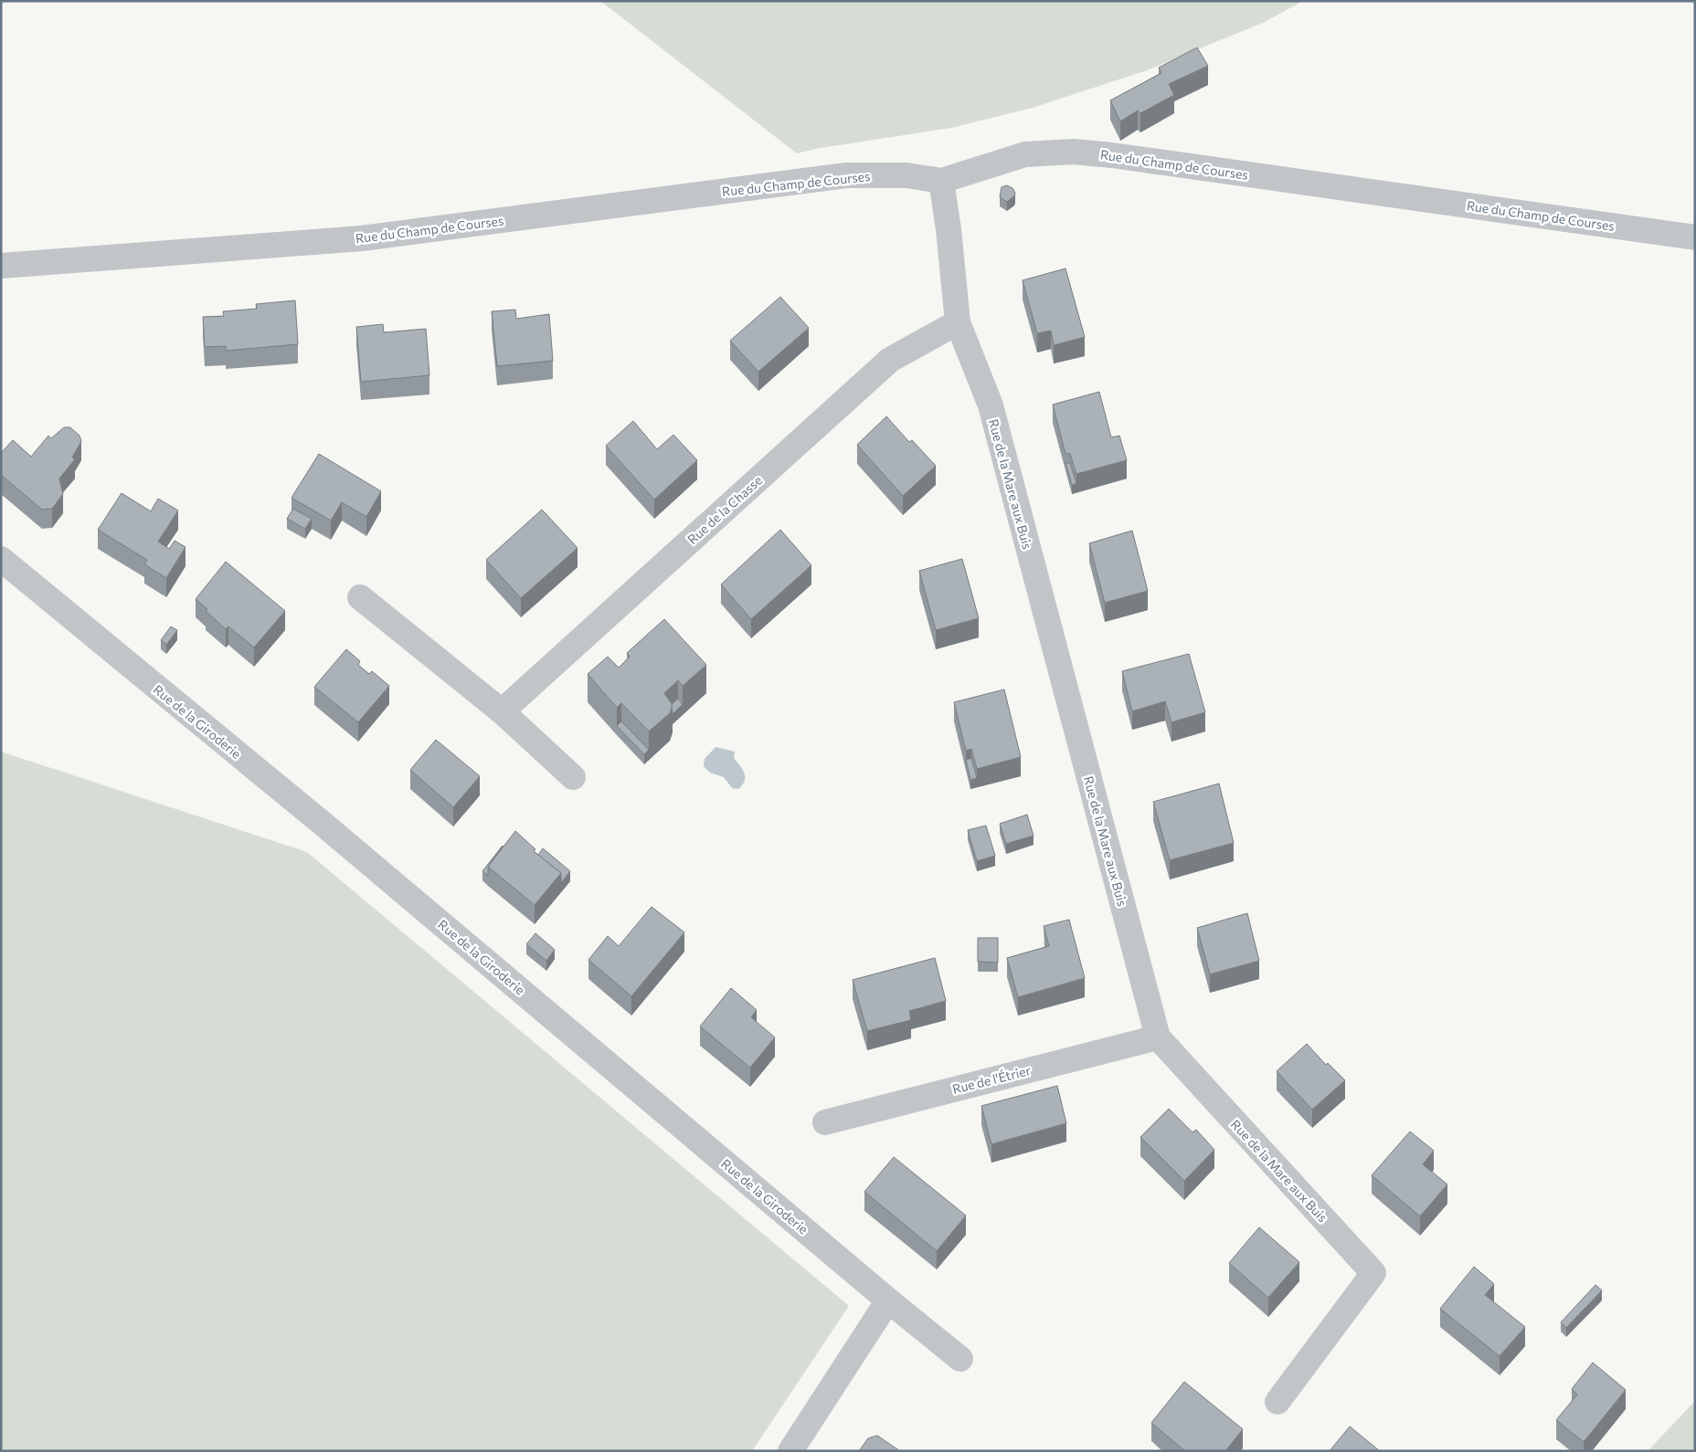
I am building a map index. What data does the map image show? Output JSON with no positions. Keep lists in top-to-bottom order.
{
  "streets": {
    "street": [
      "Rue du Champ de Courses",
      "Rue de la Mare aux Buis",
      "Rue de la Chasse",
      "Rue de la Giroderie",
      "Rue de l'Étrier"
    ]
  },
  "crossings": [
    ["Rue du Champ de Courses", "Rue de la Mare aux Buis"],
    ["Rue de la Mare aux Buis", "Rue de la Chasse"],
    ["Rue de la Mare aux Buis", "Rue de l'Étrier"]
  ]
}
